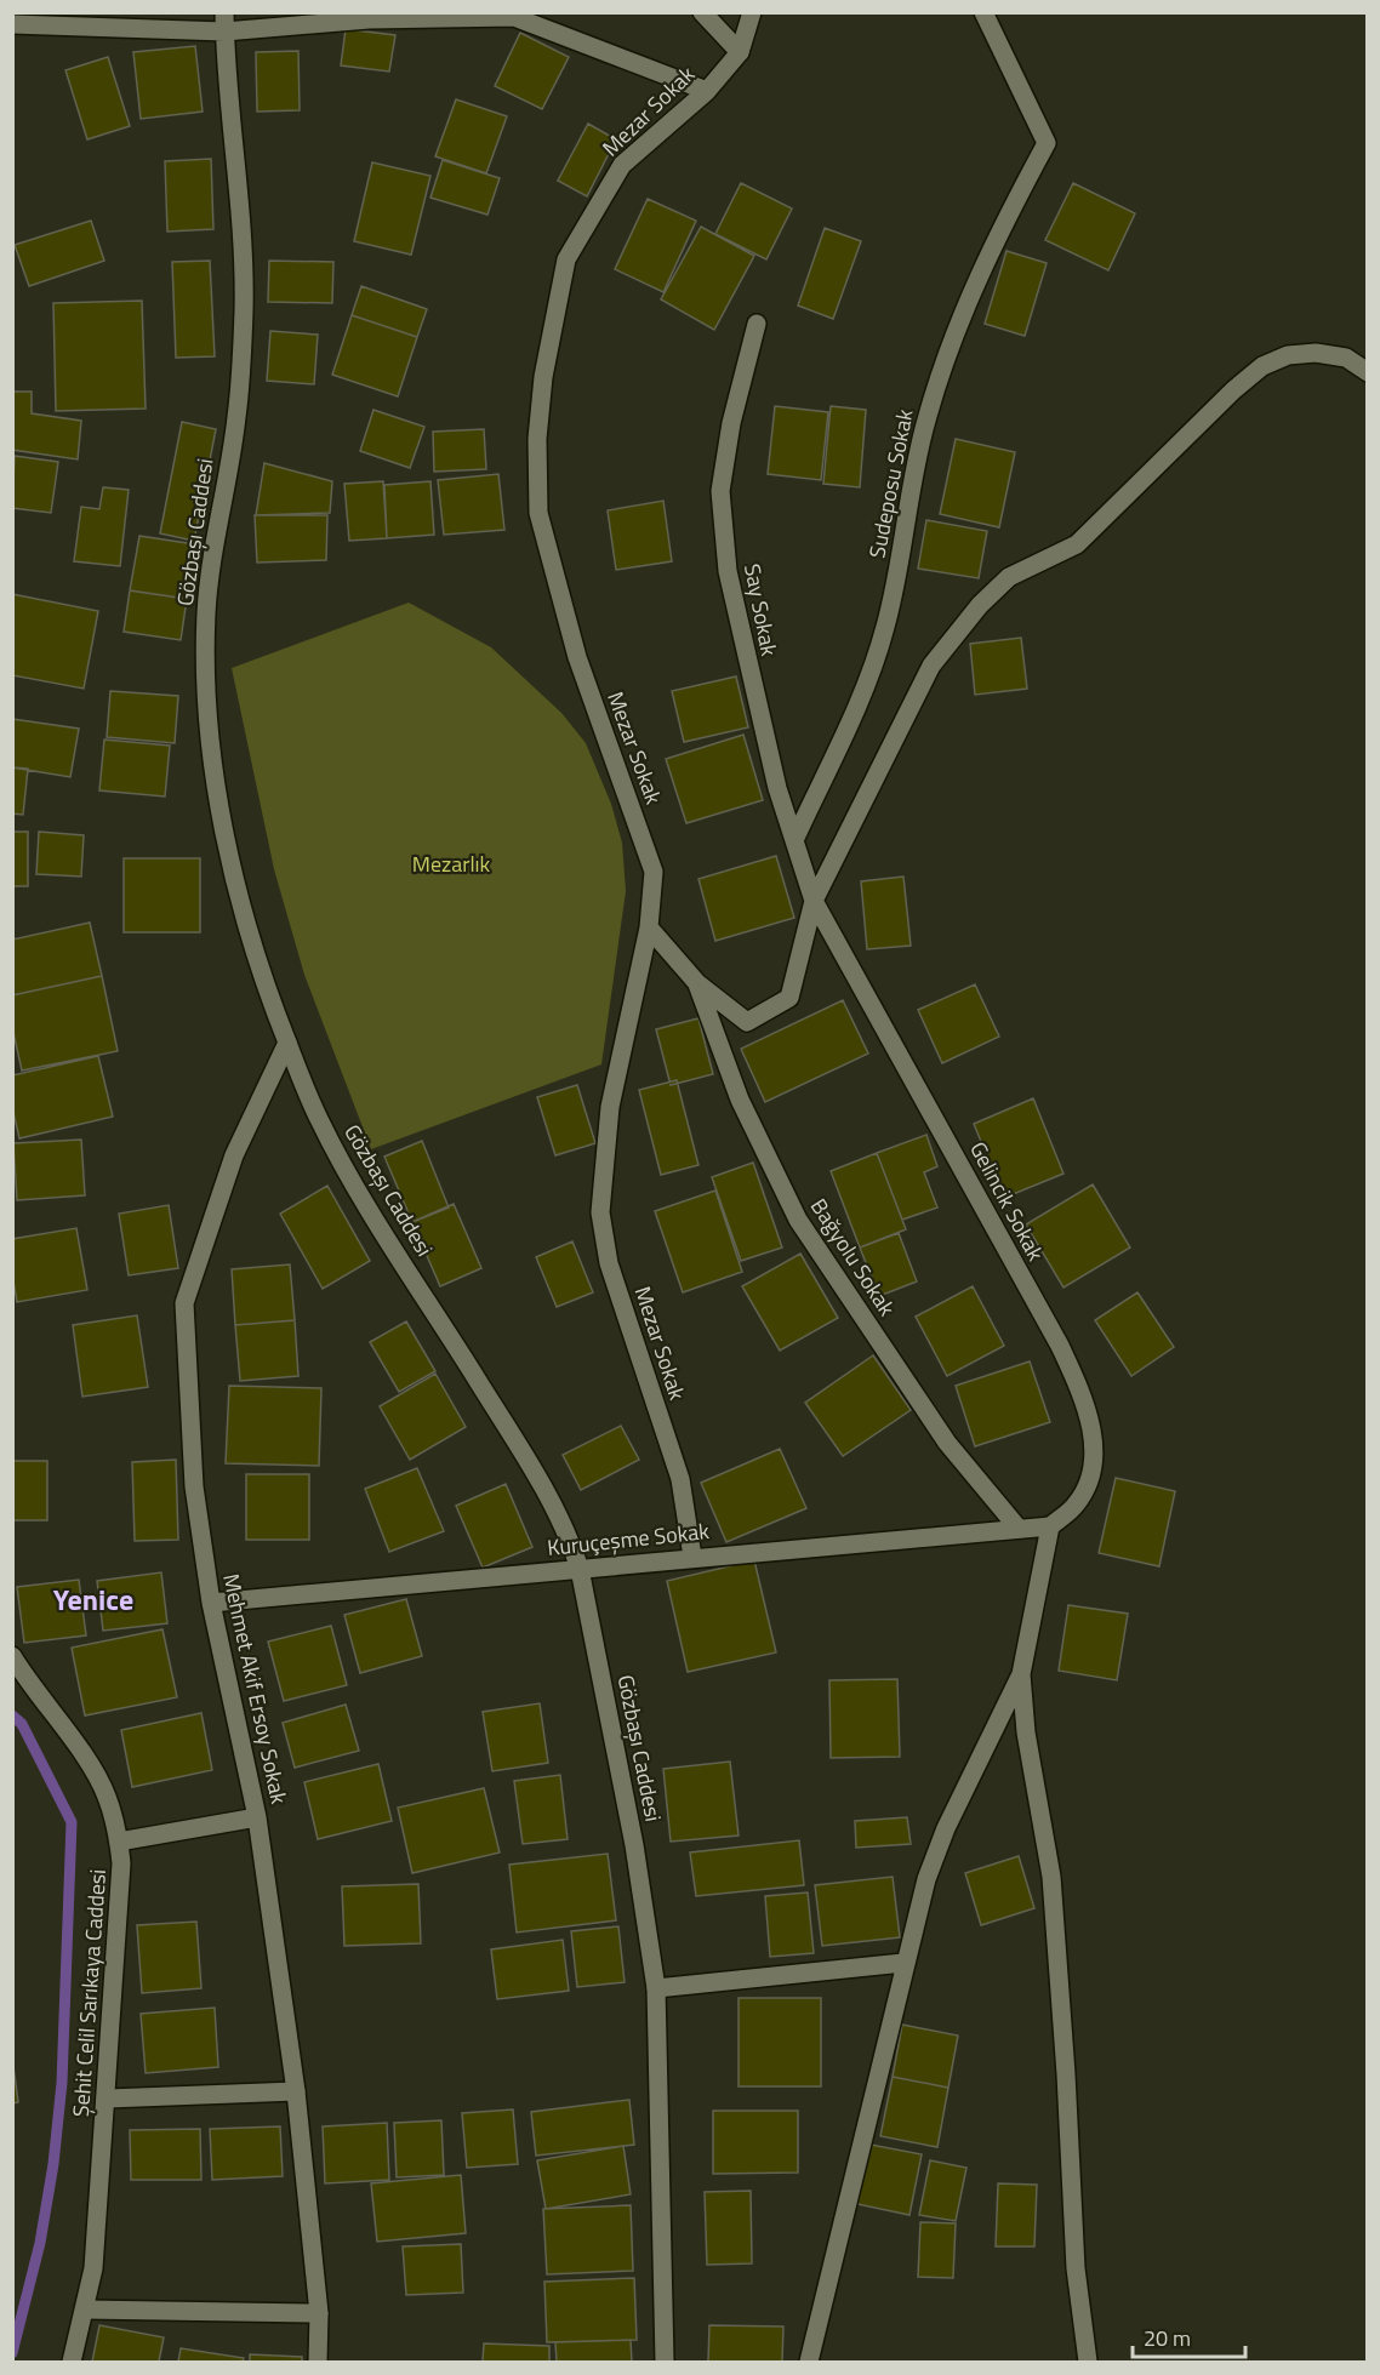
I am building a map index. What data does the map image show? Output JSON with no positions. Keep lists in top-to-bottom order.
{
  "streets": {
    "street": [
      "Mezar Sokak",
      "Sudeposu Sokak",
      "Gözbaşı Caddesi",
      "Say Sokak",
      "Gelincik Sokak",
      "Bağyolu Sokak",
      "Kuruçeşme Sokak",
      "Mehmet Akif Ersoy Sokak",
      "Şehit Celil Sarıkaya Caddesi"
    ]
  },
  "crossings": [
    ["Mezar Sokak", "Kuruçeşme Sokak"],
    ["Sudeposu Sokak", "Say Sokak"],
    ["Gözbaşı Caddesi", "Kuruçeşme Sokak"],
    ["Gözbaşı Caddesi", "Mehmet Akif Ersoy Sokak"],
    ["Say Sokak", "Gelincik Sokak"],
    ["Gelincik Sokak", "Kuruçeşme Sokak"],
    ["Bağyolu Sokak", "Kuruçeşme Sokak"],
    ["Kuruçeşme Sokak", "Mehmet Akif Ersoy Sokak"]
  ],
  "districts": ["Yenice"],
  "parks": ["Mezarlık"],
  "scale_bar": "20 m"
}
